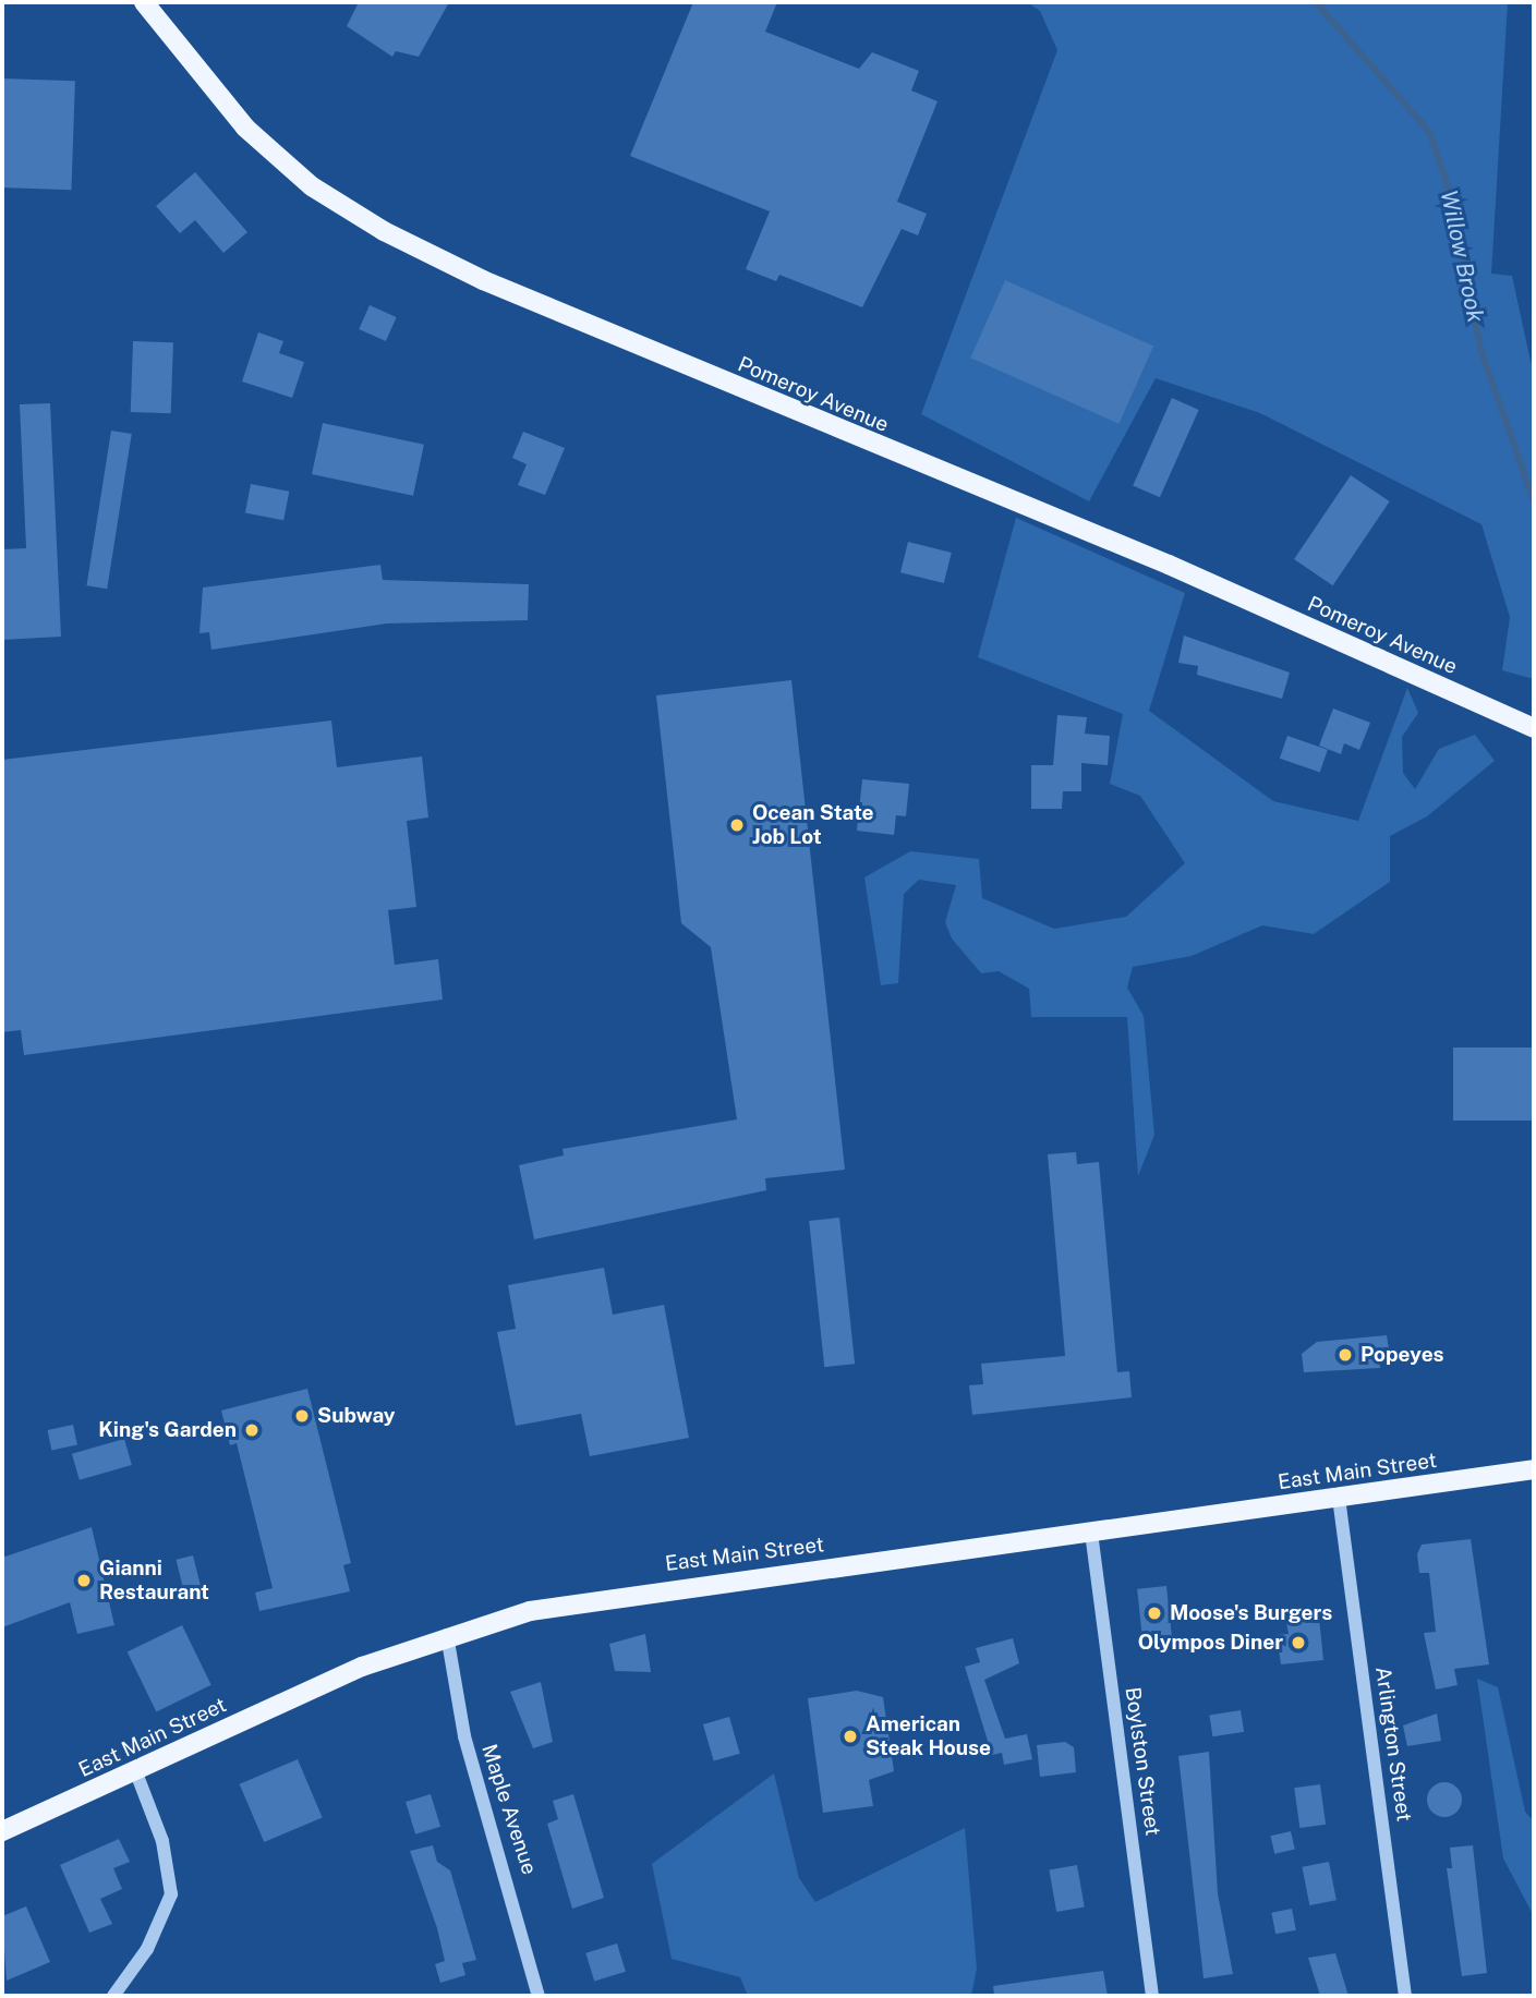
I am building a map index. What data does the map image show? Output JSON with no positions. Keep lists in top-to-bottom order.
{
  "streets": {
    "main road": ["Pomeroy Avenue", "East Main Street"],
    "street": ["Arlington Street", "Boylston Street", "Maple Avenue"]
  },
  "crossings": [
    ["East Main Street", "Arlington Street"],
    ["East Main Street", "Boylston Street"],
    ["East Main Street", "Maple Avenue"]
  ],
  "water": ["Willow Brook"],
  "places": [
    "Ocean State Job Lot",
    "Popeyes",
    "Subway",
    "King's Garden",
    "Gianni Restaurant",
    "Moose's Burgers",
    "Olympos Diner",
    "American Steak House"
  ]
}
